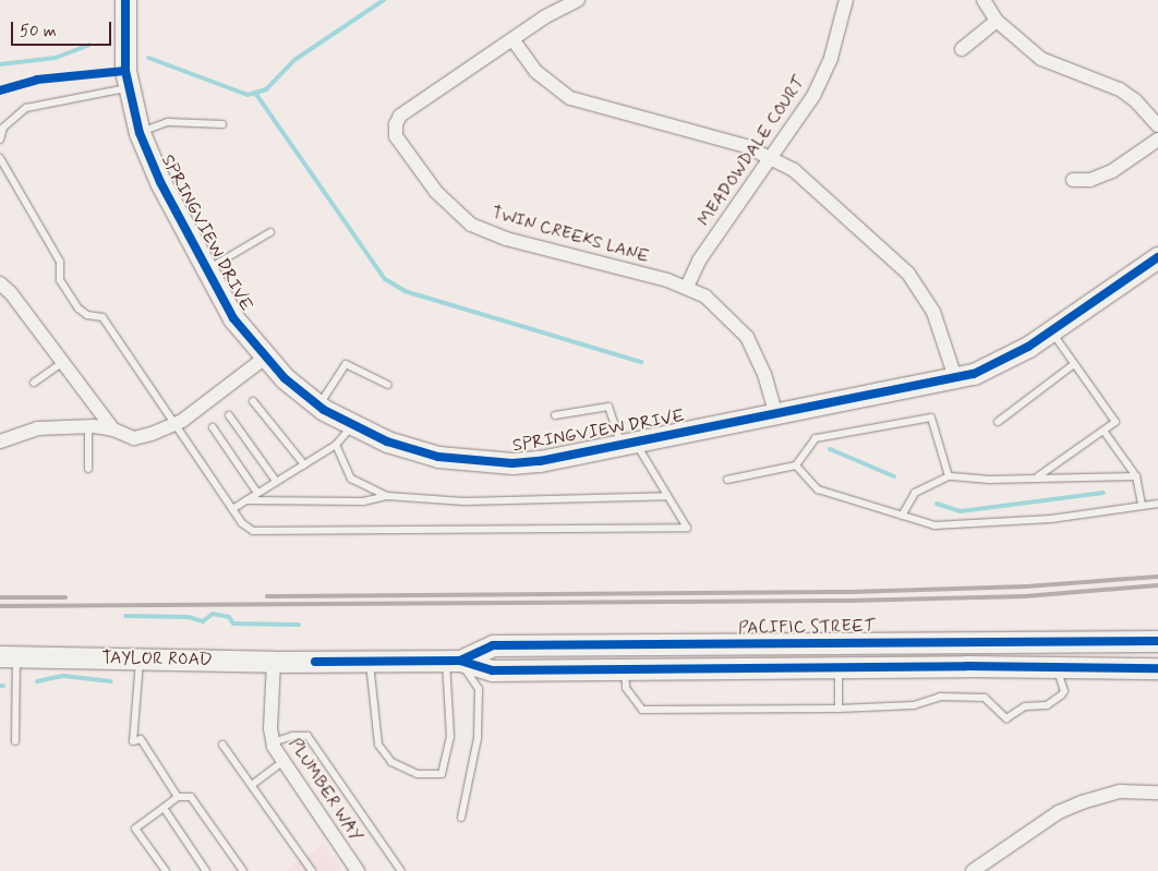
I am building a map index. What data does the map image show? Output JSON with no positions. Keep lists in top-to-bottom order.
{
  "streets": {
    "main road": ["SPRINGVIEW DRIVE", "PACIFIC STREET", "TAYLOR ROAD"],
    "street": ["MEADOWDALE COURT", "TWIN CREEKS LANE", "PLUMBER WAY"]
  },
  "crossings": [
    ["MEADOWDALE COURT", "TWIN CREEKS LANE"],
    ["SPRINGVIEW DRIVE", "TWIN CREEKS LANE"],
    ["PACIFIC STREET", "TAYLOR ROAD"],
    ["TAYLOR ROAD", "PLUMBER WAY"]
  ],
  "scale_bar": "50 m"
}
